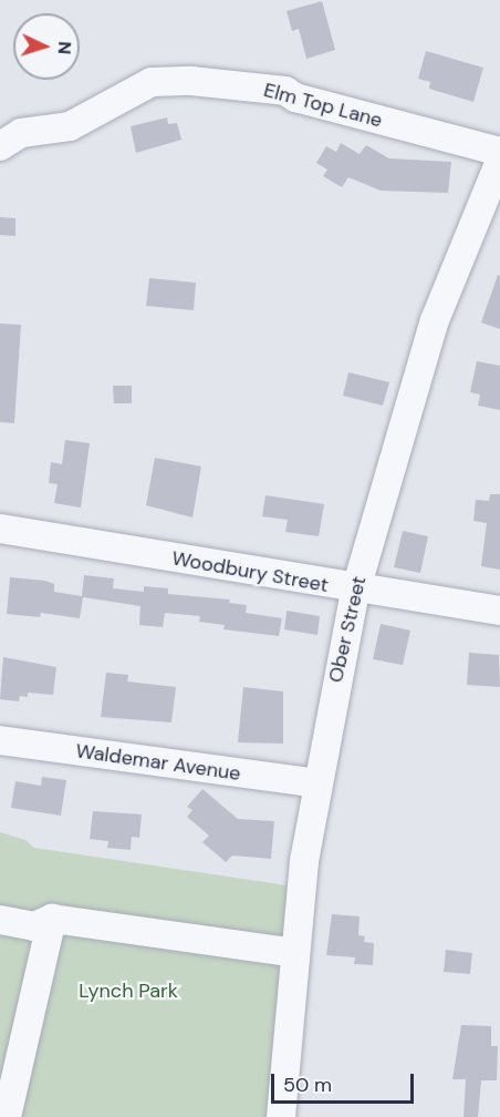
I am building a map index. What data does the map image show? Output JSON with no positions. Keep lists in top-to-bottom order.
{
  "streets": {
    "street": [
      "Elm Top Lane",
      "Woodbury Street",
      "Ober Street",
      "Waldemar Avenue"
    ]
  },
  "crossings": [
    ["Woodbury Street", "Ober Street"],
    ["Ober Street", "Waldemar Avenue"]
  ],
  "parks": ["Lynch Park"],
  "scale_bar": "50 m",
  "north": "right"
}
